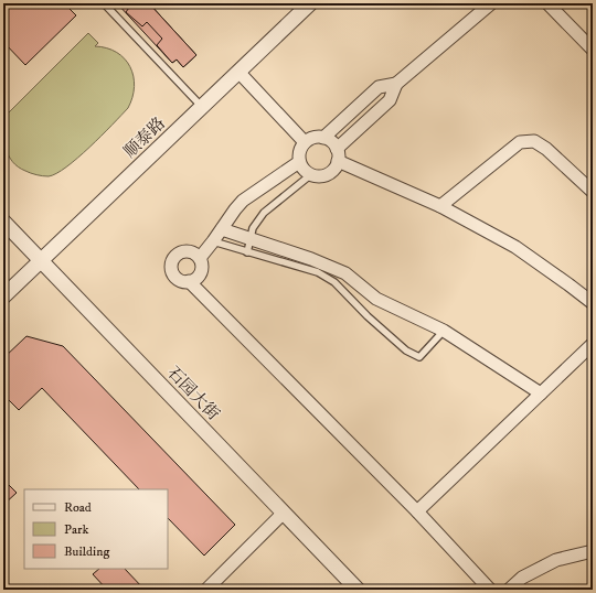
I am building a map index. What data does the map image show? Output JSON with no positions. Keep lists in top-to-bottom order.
{
  "streets": {
    "street": ["顺泰路", "石园大街"]
  },
  "crossings": [
    ["顺泰路", "石园大街"]
  ],
  "legend": ["Road", "Park", "Building"]
}
